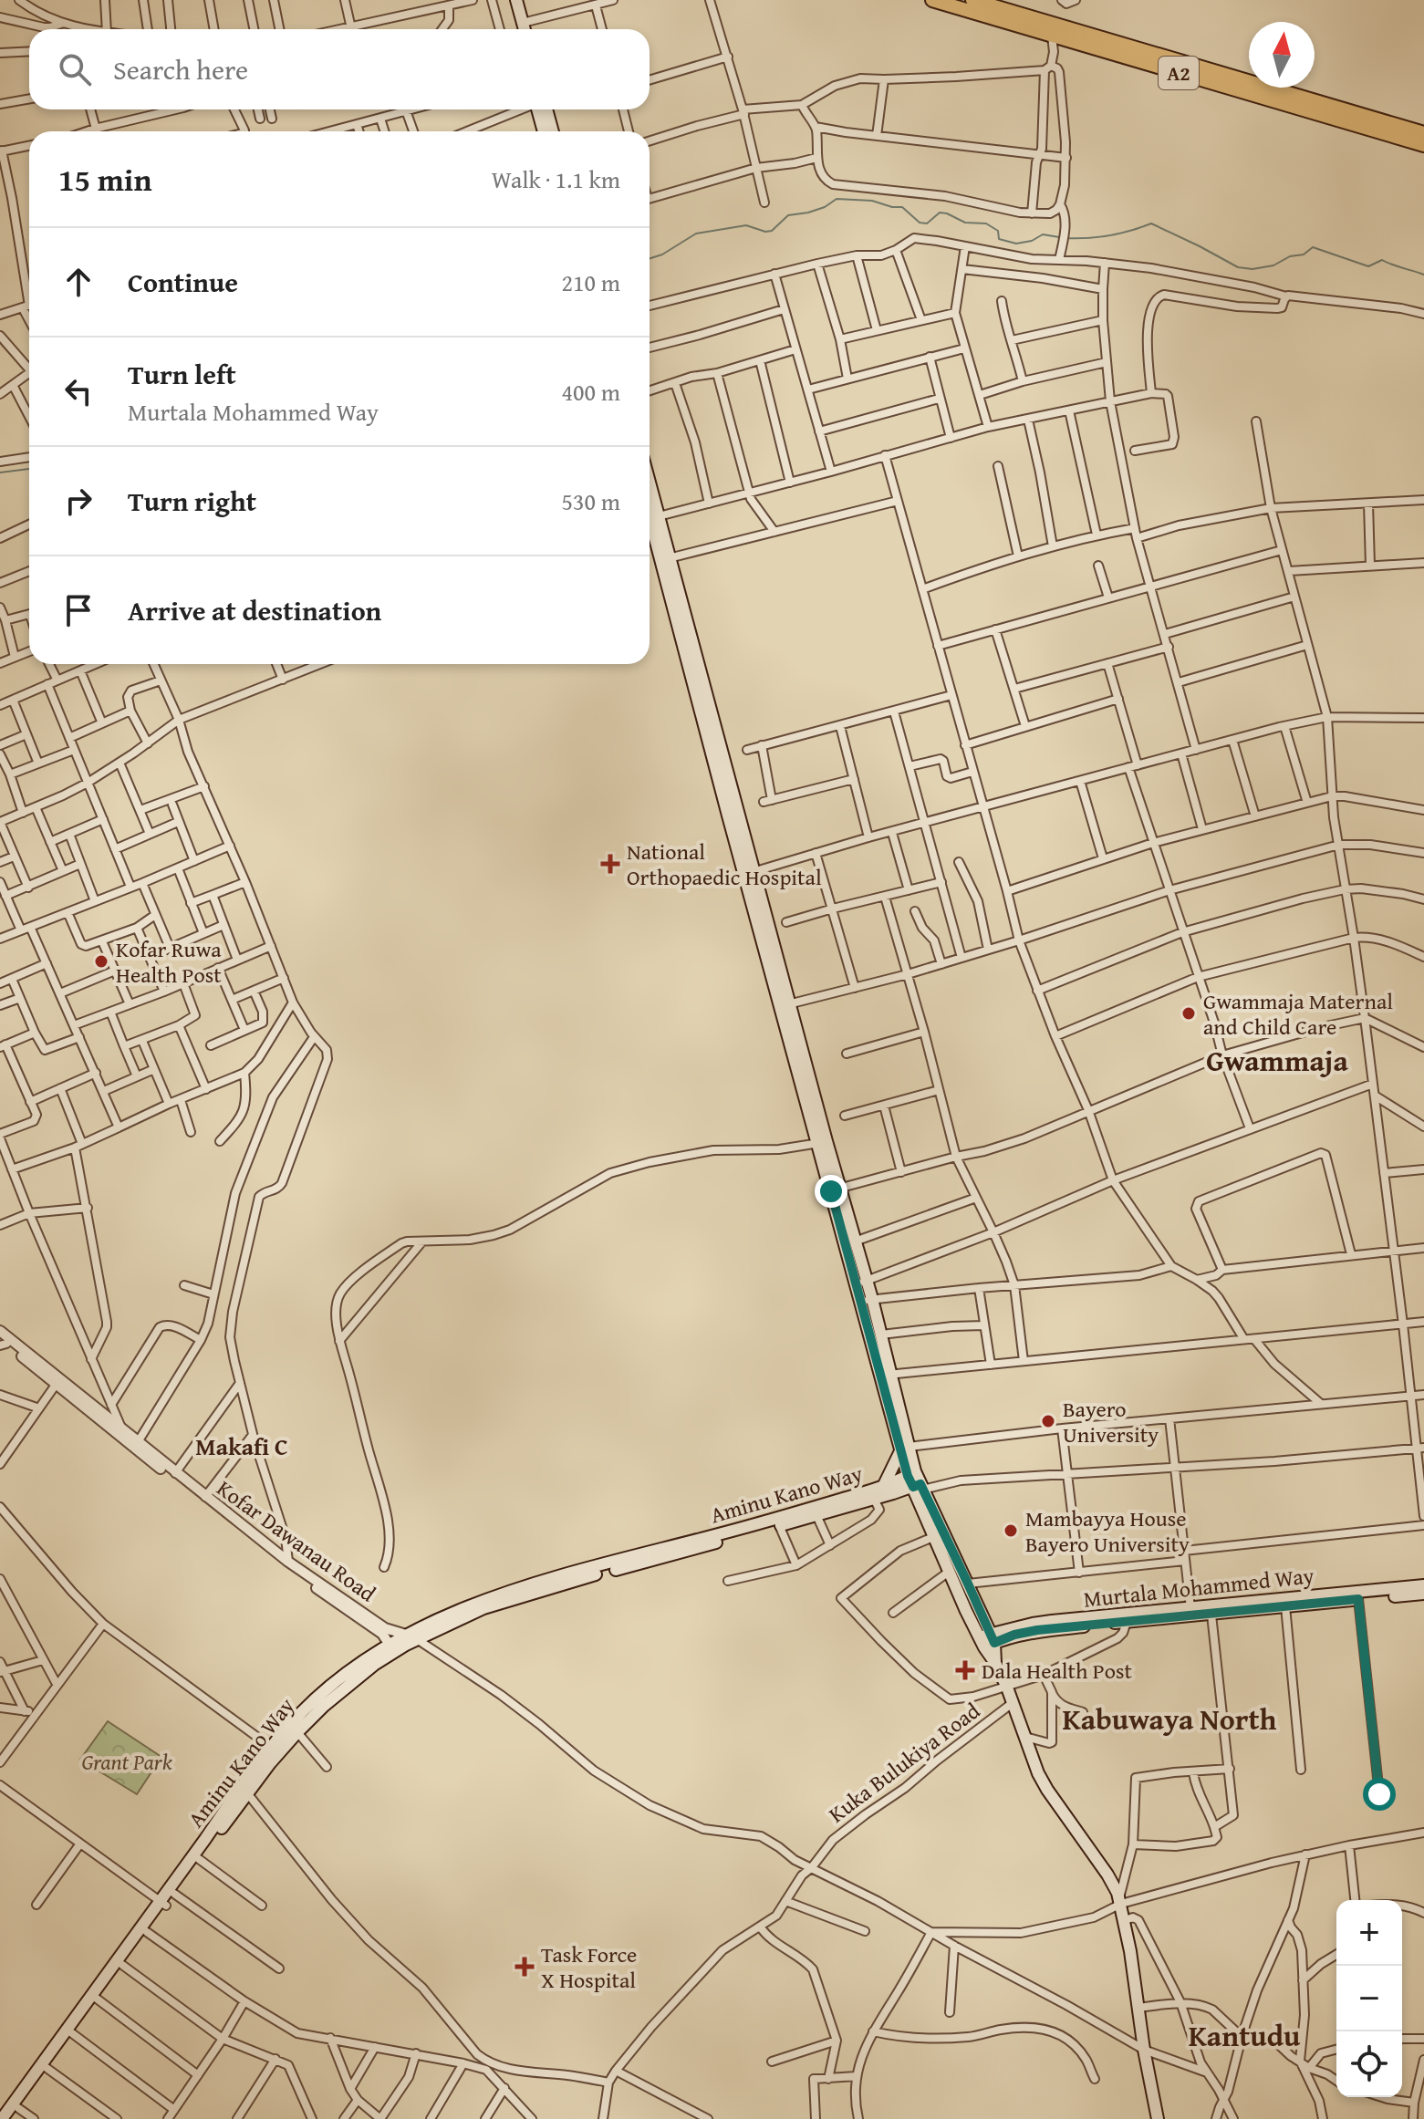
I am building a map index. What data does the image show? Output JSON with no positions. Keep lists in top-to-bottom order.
{
  "streets": {
    "highway": ["A2"],
    "main road": ["Aminu Kano Way", "Murtala Mohammed Way"],
    "street": ["Kofar Dawanau Road", "Kuka Bulukiya Road"]
  },
  "crossings": [
    ["Aminu Kano Way", "Kofar Dawanau Road"]
  ],
  "districts": [
    "Gwammaja",
    "Makafi C",
    "Kabuwaya North",
    "Kantudu"
  ],
  "parks": ["Grant Park"],
  "places": {
    "health": ["National Orthopaedic Hospital", "Dala Health Post", "Task Force X Hospital"],
    "other": [
      "Kofar Ruwa Health Post",
      "Gwammaja Maternal and Child Care",
      "Bayero University",
      "Mambayya House Bayero University"
    ]
  },
  "north": "top",
  "page": {
    "search": "Search here",
    "heading": ["15 min", "Walk · 1.1 km"],
    "list": [
      ["Continue", "210 m"],
      ["Turn left", "Murtala Mohammed Way", "400 m"],
      ["Turn right", "530 m"],
      "Arrive at destination"
    ],
    "map_buttons": ["+", "−"]
  }
}
